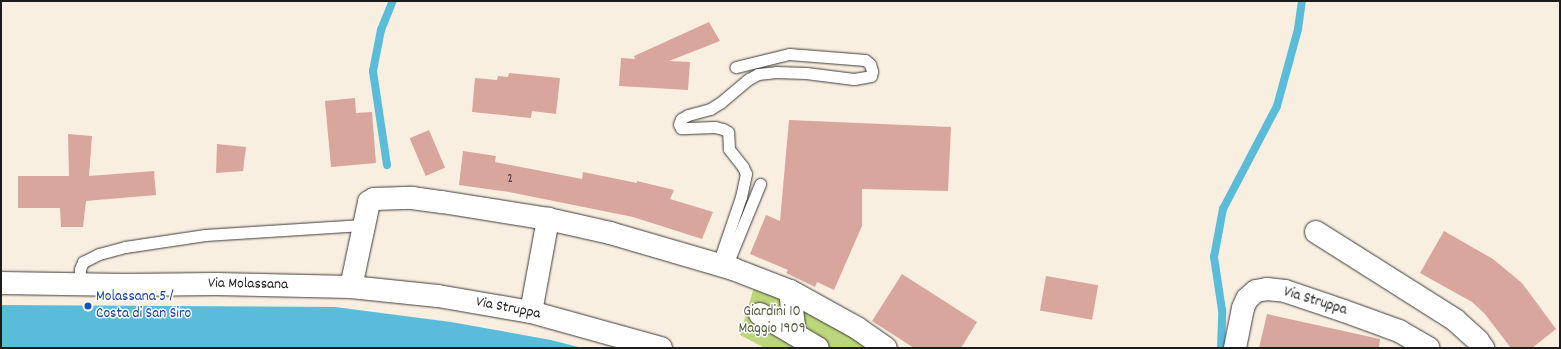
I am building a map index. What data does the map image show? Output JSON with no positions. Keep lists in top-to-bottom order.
{
  "streets": {
    "street": ["Via Molassana", "Via Struppa"]
  },
  "crossings": [
    ["Via Molassana", "Via Struppa"]
  ],
  "parks": ["Giardini 10 Maggio 1909"],
  "places": ["Molassana 5 / Costa di San Siro"],
  "house_numbers": ["2"]
}
